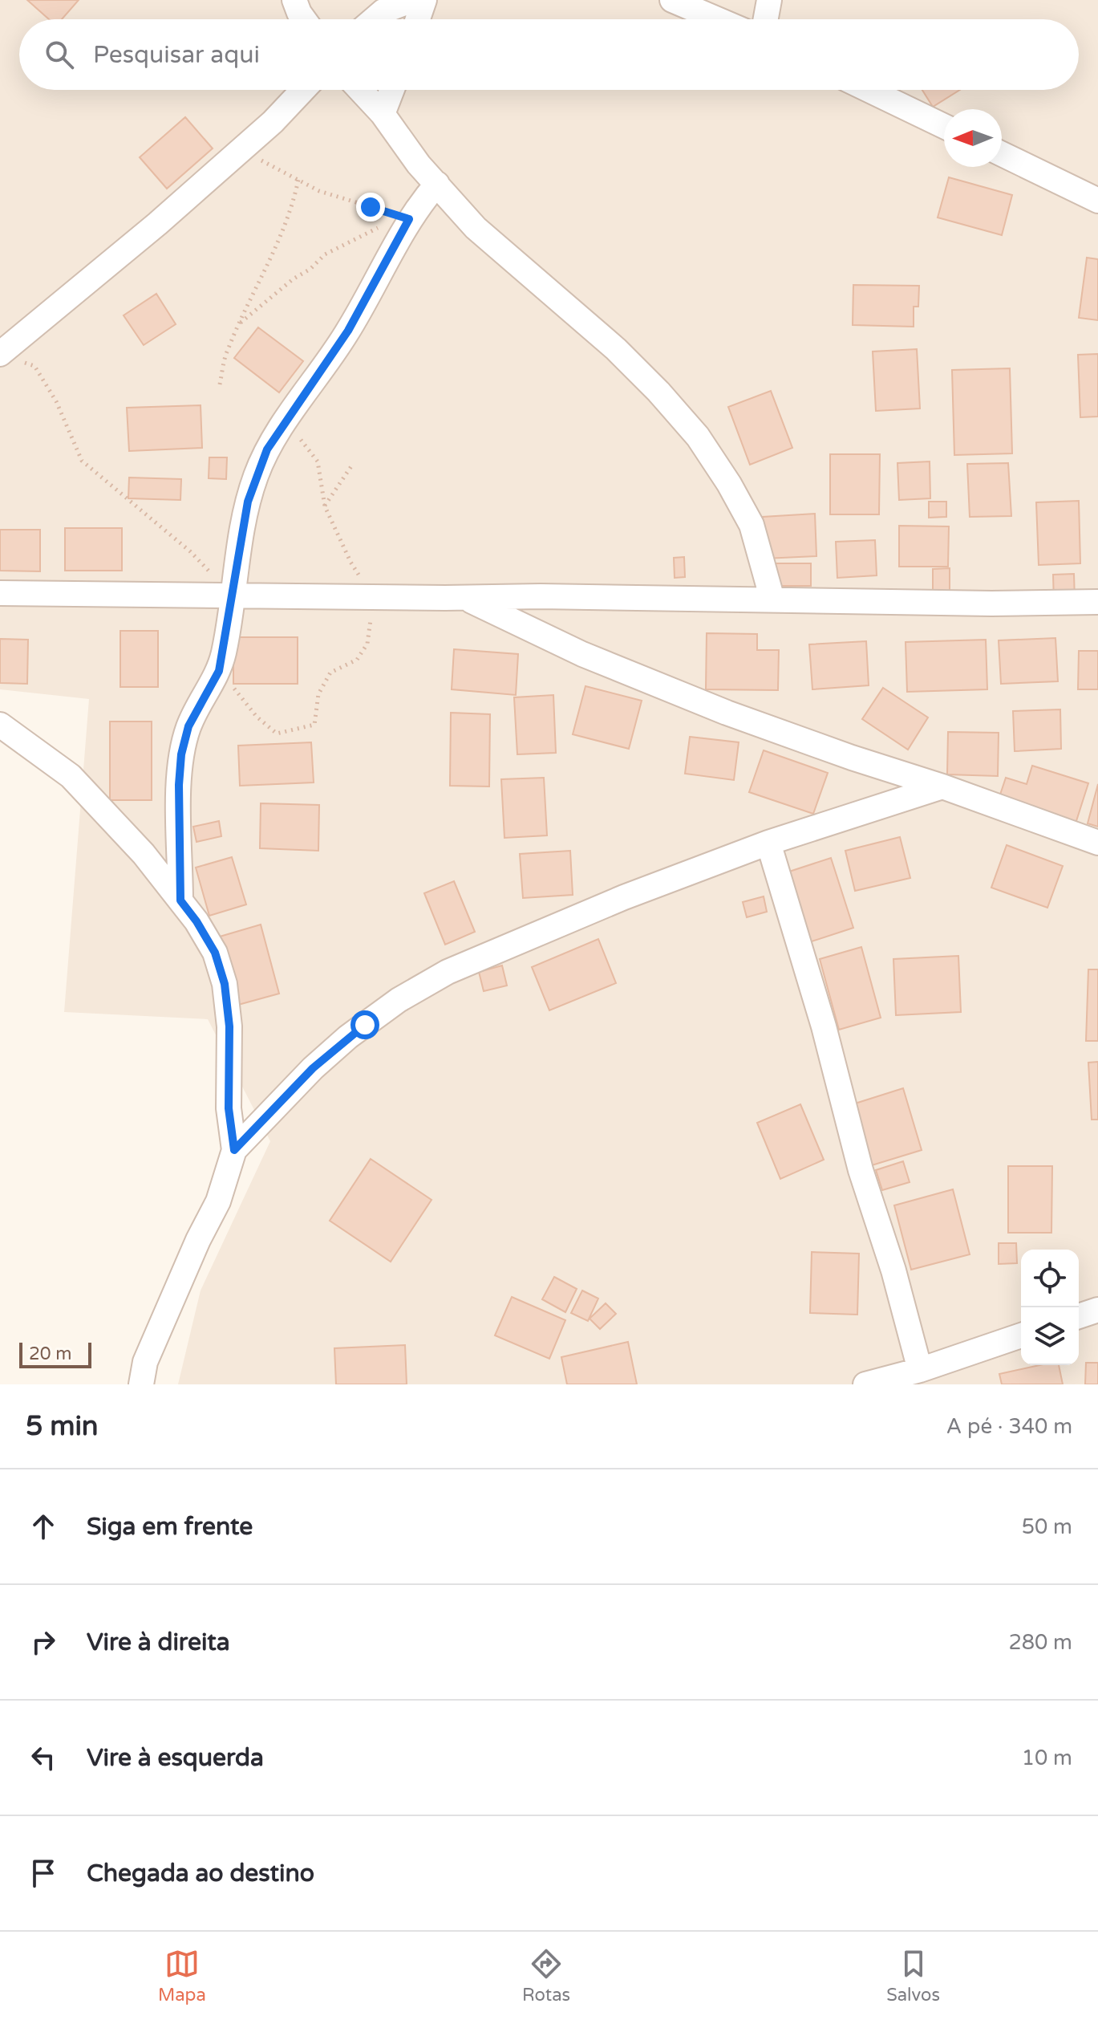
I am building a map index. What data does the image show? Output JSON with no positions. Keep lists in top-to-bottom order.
{
  "scale_bar": "20 m",
  "north": "left",
  "page": {
    "search": "Pesquisar aqui",
    "scale": "20 m",
    "heading": ["5 min", "A pé · 340 m"],
    "list": [
      ["Siga em frente", "50 m"],
      ["Vire à direita", "280 m"],
      ["Vire à esquerda", "10 m"],
      "Chegada ao destino"
    ],
    "nav": ["Mapa", "Rotas", "Salvos"]
  }
}
